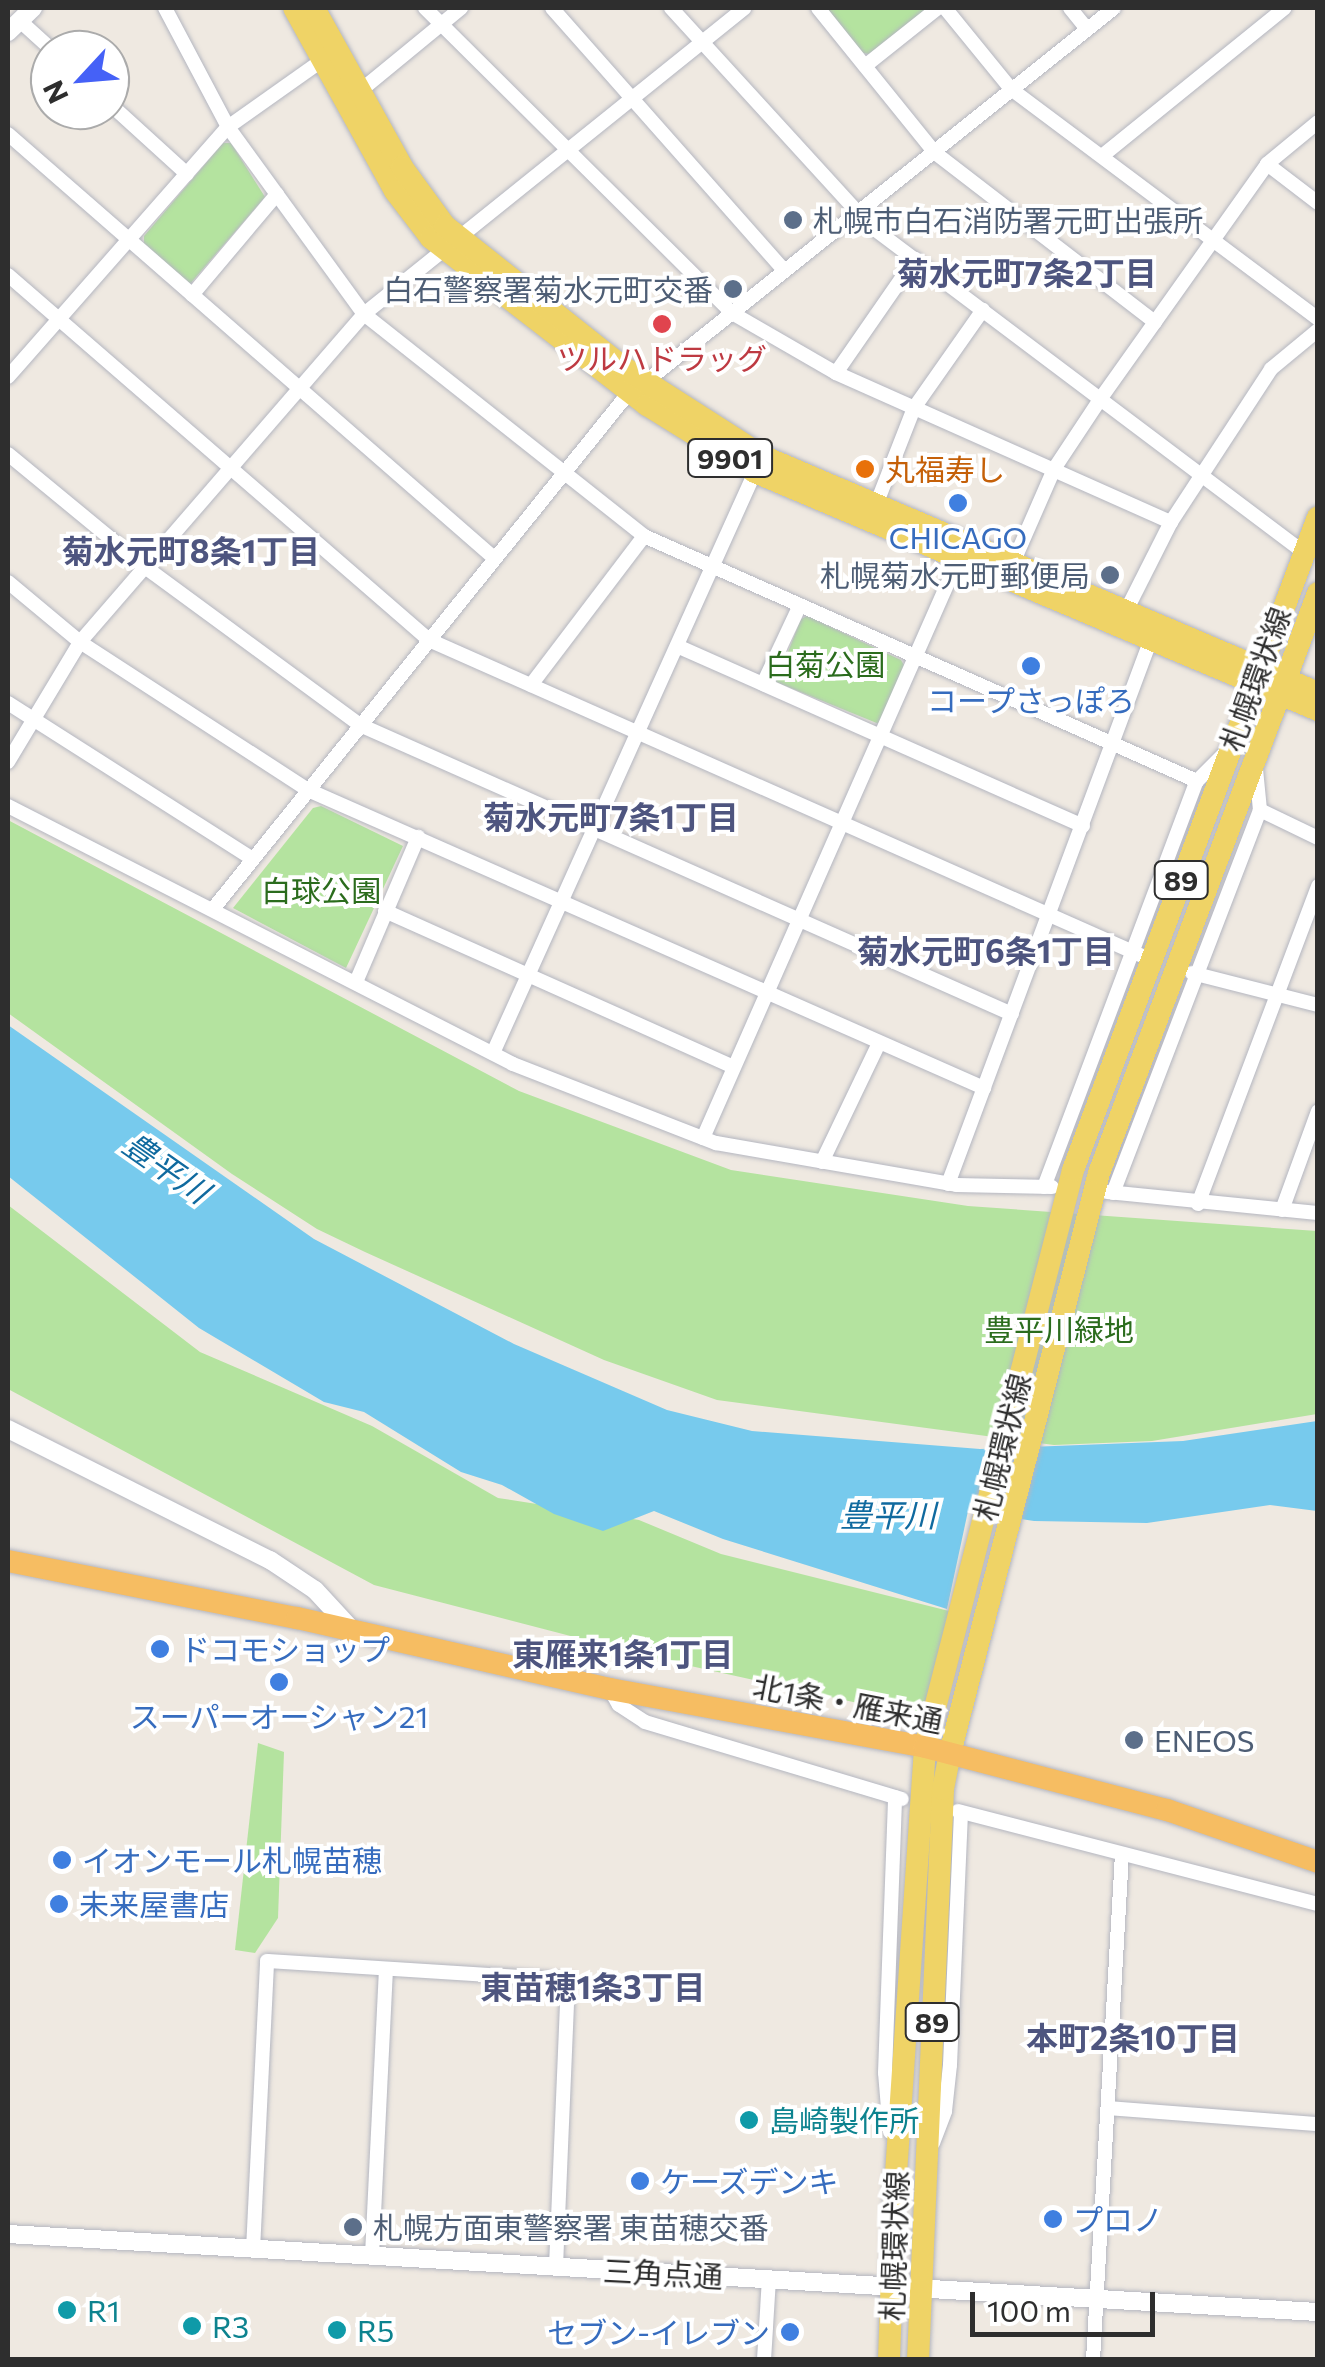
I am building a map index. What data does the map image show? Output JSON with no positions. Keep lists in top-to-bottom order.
{
  "streets": {
    "highway": ["北1条・雁来通"],
    "main road": ["9901", "札幌環状線", "89"],
    "street": ["三角点通"]
  },
  "crossings": [
    ["9901", "札幌環状線"],
    ["札幌環状線", "北1条・雁来通"],
    ["札幌環状線", "三角点通"]
  ],
  "districts": [
    "菊水元町7条2丁目",
    "菊水元町8条1丁目",
    "菊水元町7条1丁目",
    "菊水元町6条1丁目",
    "東雁来1条1丁目",
    "東苗穂1条3丁目",
    "本町2条10丁目"
  ],
  "water": ["豊平川"],
  "parks": ["白菊公園", "白球公園", "豊平川緑地"],
  "places": [
    "札幌市白石消防署元町出張所",
    "白石警察署菊水元町交番",
    "ツルハドラッグ",
    "丸福寿し",
    "CHICAGO",
    "札幌菊水元町郵便局",
    "コープさっぽろ",
    "ドコモショップ",
    "スーパーオーシャン21",
    "ENEOS",
    "イオンモール札幌苗穂",
    "未来屋書店",
    "島崎製作所",
    "ケーズデンキ",
    "プロノ",
    "札幌方面東警察署 東苗穂交番",
    "R1",
    "R3",
    "R5",
    "セブン-イレブン"
  ],
  "scale_bar": "100 m",
  "north": "bottom left"
}
